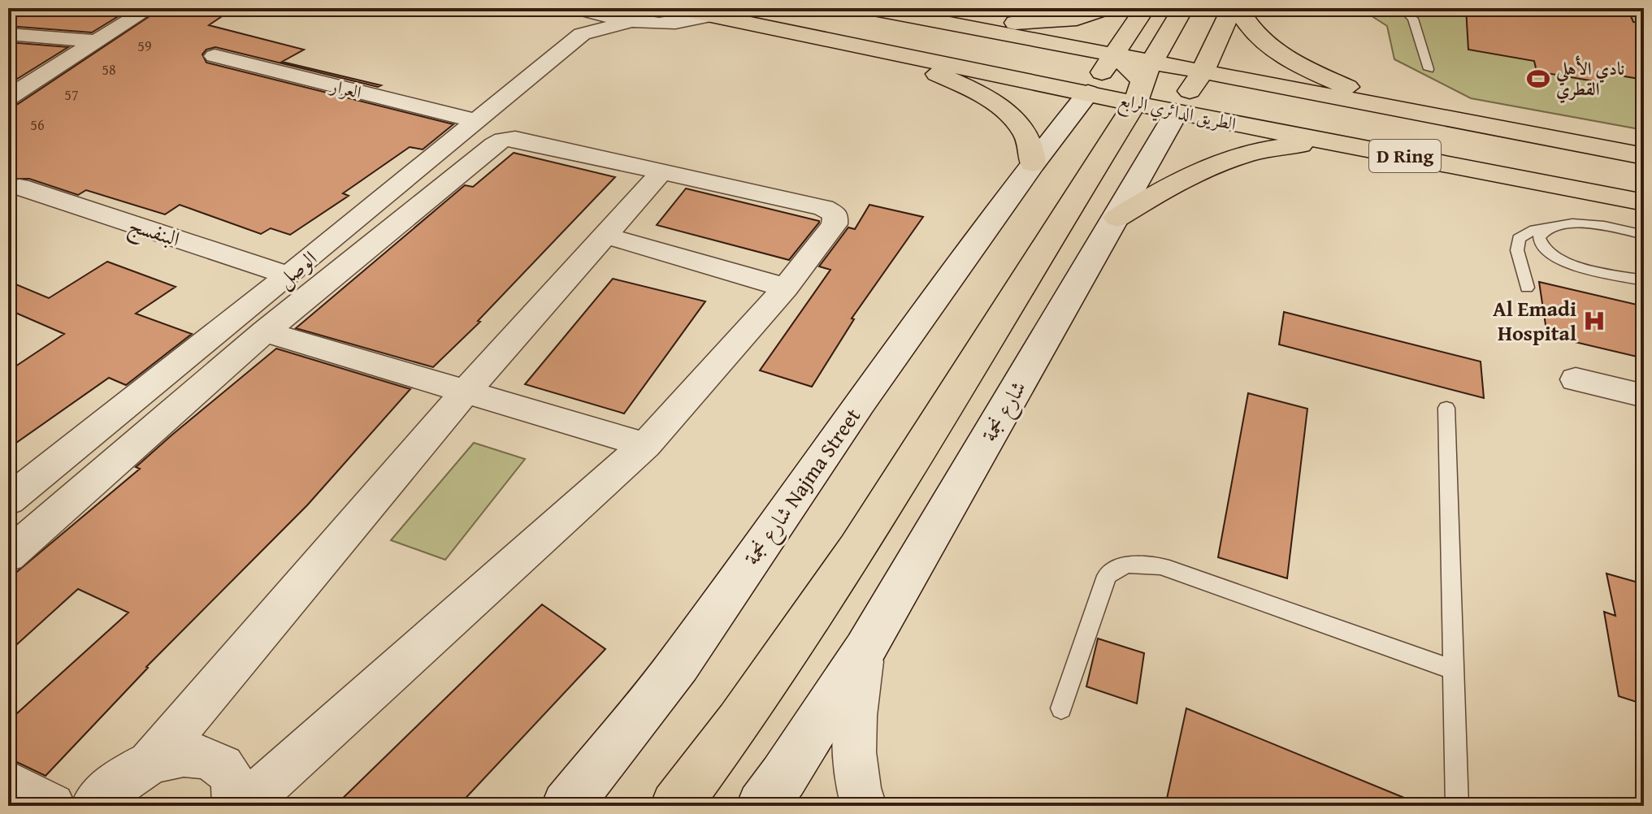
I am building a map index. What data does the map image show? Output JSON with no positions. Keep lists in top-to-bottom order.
{
  "streets": {
    "main road": [
      "الطريق الدائري الرابع",
      "D Ring",
      "شارع نجمة",
      "شارع نجمة Najma Street"
    ],
    "street": ["العرار", "البنفسج", "الوصل"]
  },
  "crossings": [
    ["العرار", "الوصل"],
    ["الطريق الدائري الرابع", "الوصل"],
    ["الطريق الدائري الرابع", "شارع نجمة"],
    ["البنفسج", "الوصل"]
  ],
  "places": {
    "sports": ["نادي الأهلي القطري"],
    "hospital": ["Al Emadi Hospital"]
  },
  "house_numbers": [
    "59",
    "58",
    "57",
    "56"
  ]
}
